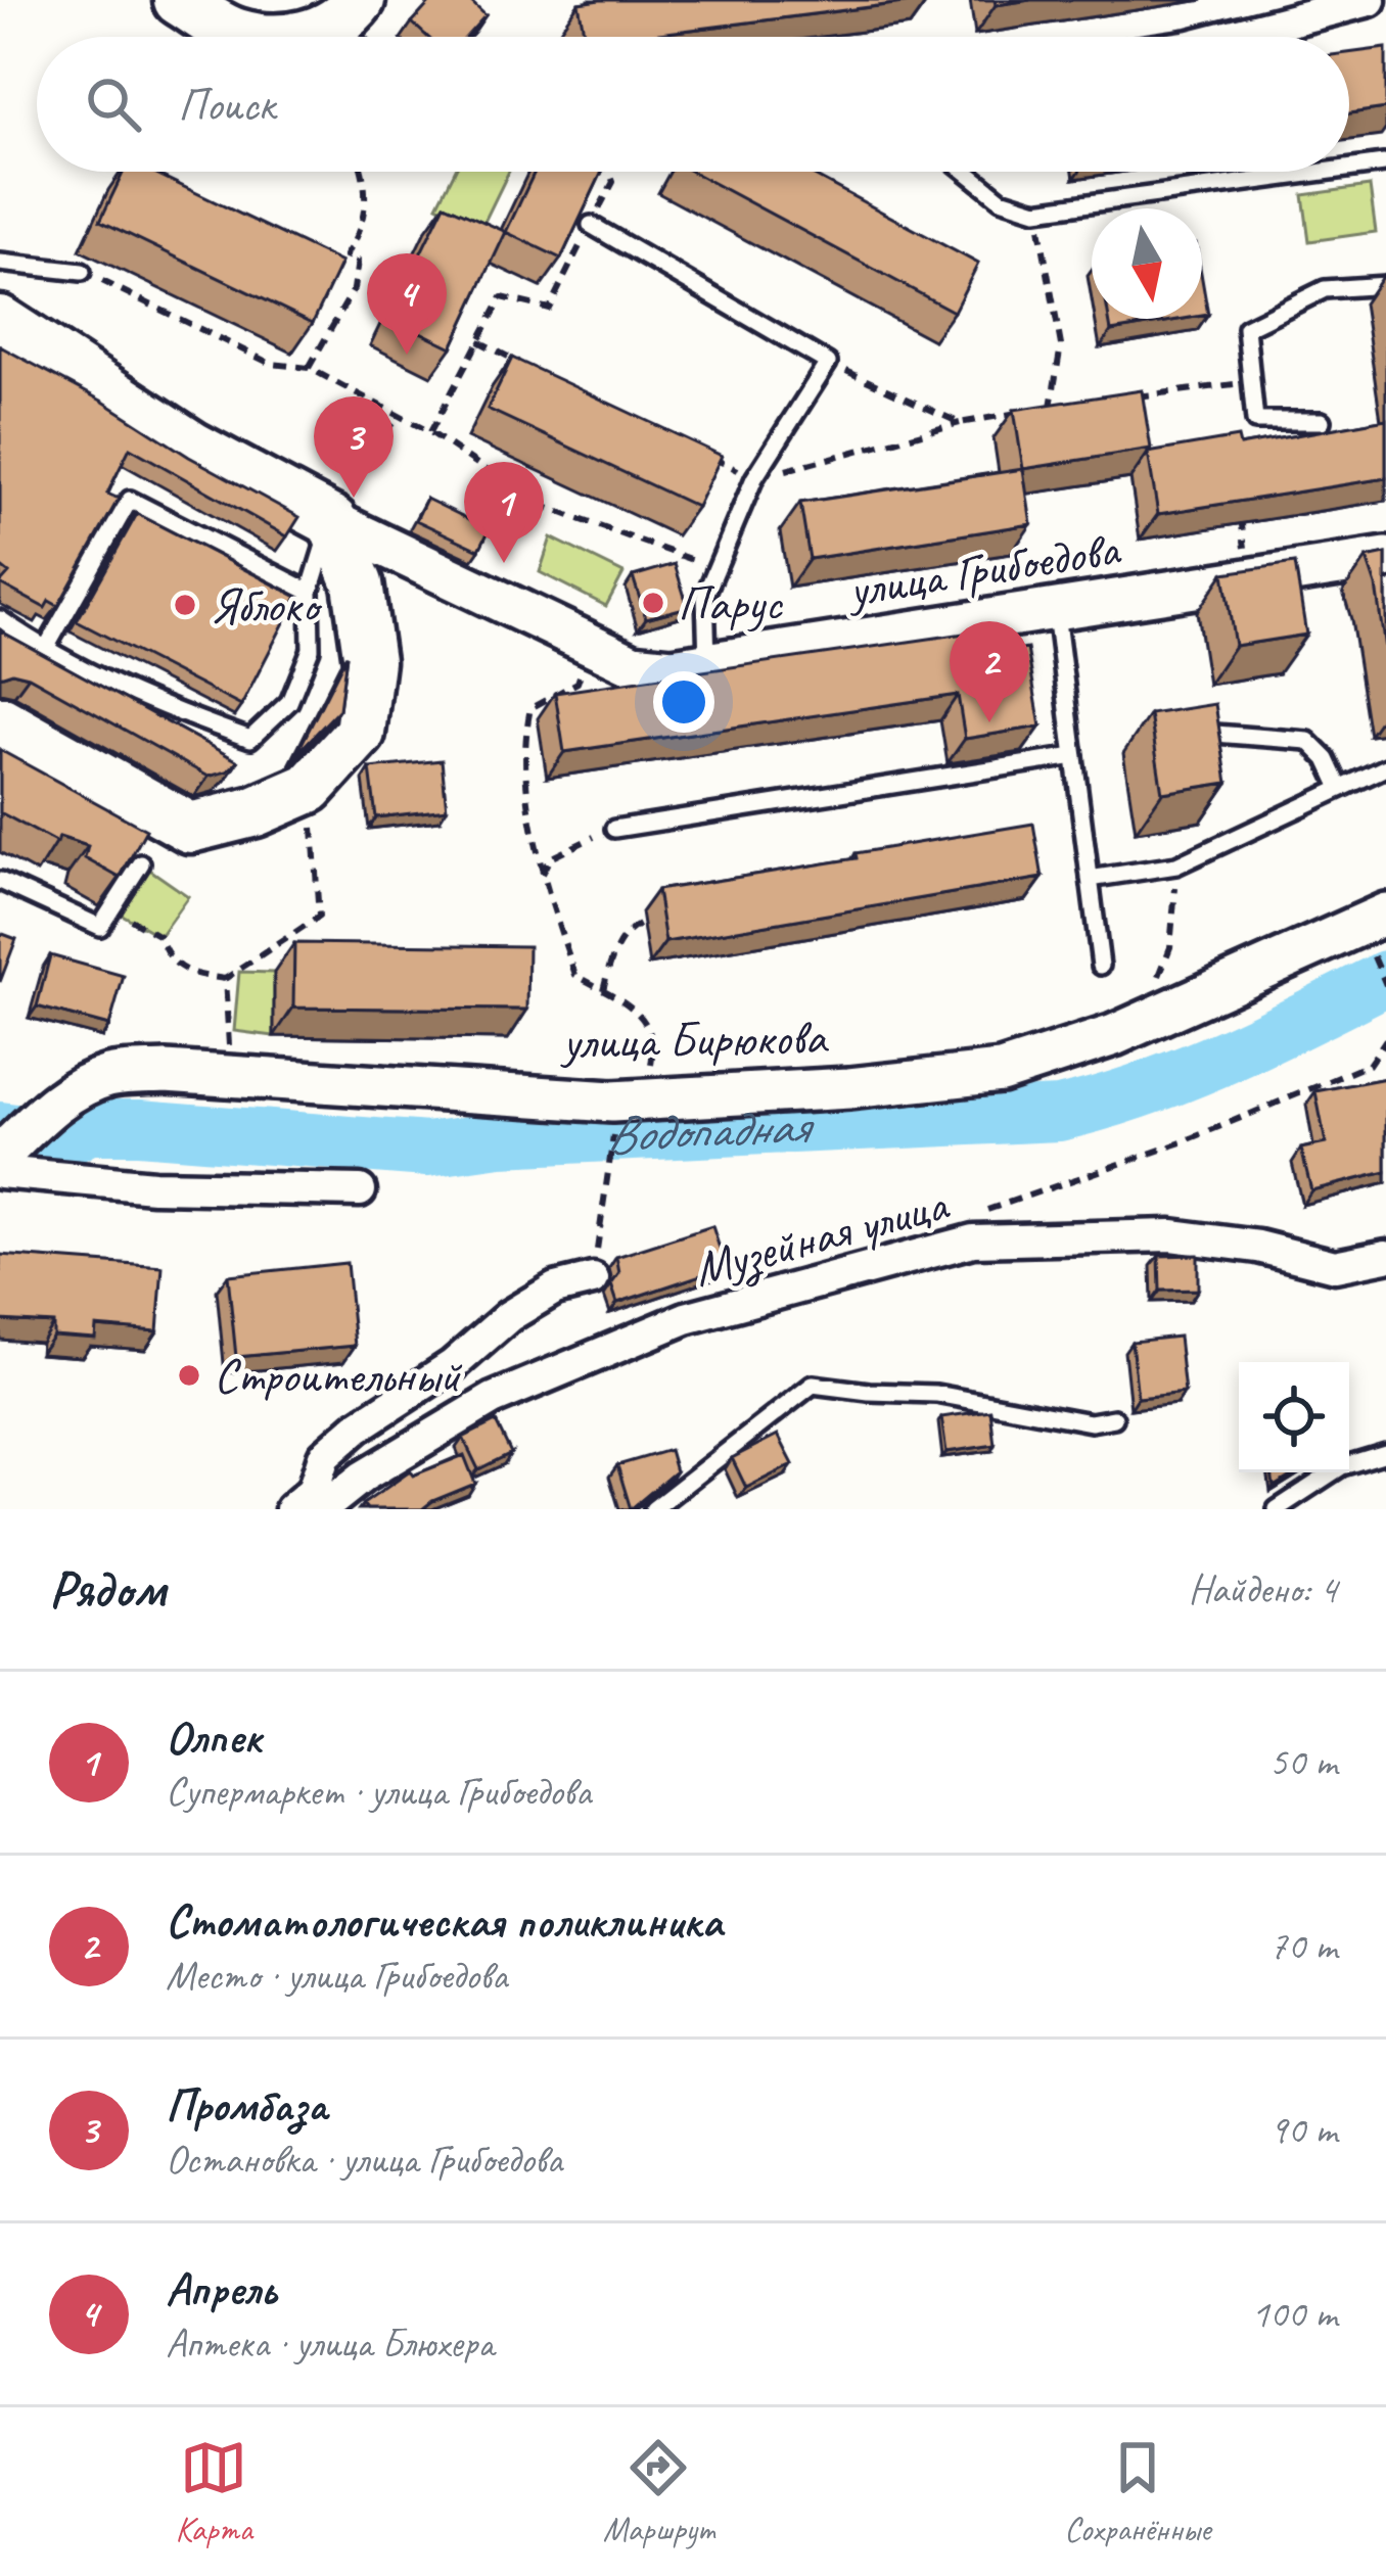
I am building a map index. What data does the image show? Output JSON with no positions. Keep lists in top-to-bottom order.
{
  "streets": {
    "street": ["улица Грибоедова", "улица Бирюкова", "Музейная улица"]
  },
  "water": ["Водопадная"],
  "places": ["Парус", "Яблоко", "Строительный"],
  "north": "bottom",
  "page": {
    "search": "Поиск",
    "pins": [
      "4",
      "3",
      "1",
      "2"
    ],
    "heading": ["Рядом", "Найдено: 4"],
    "list": [
      {
        "mark": "1",
        "name": "Олпек",
        "note": "Супермаркет · улица Грибоедова",
        "value": "50 m"
      },
      {
        "mark": "2",
        "name": "Стоматологическая поликлиника",
        "note": "Место · улица Грибоедова",
        "value": "70 m"
      },
      {
        "mark": "3",
        "name": "Промбаза",
        "note": "Остановка · улица Грибоедова",
        "value": "90 m"
      },
      {
        "mark": "4",
        "name": "Апрель",
        "note": "Аптека · улица Блюхера",
        "value": "100 m"
      }
    ],
    "nav": ["Карта", "Маршрут", "Сохранённые"]
  }
}
